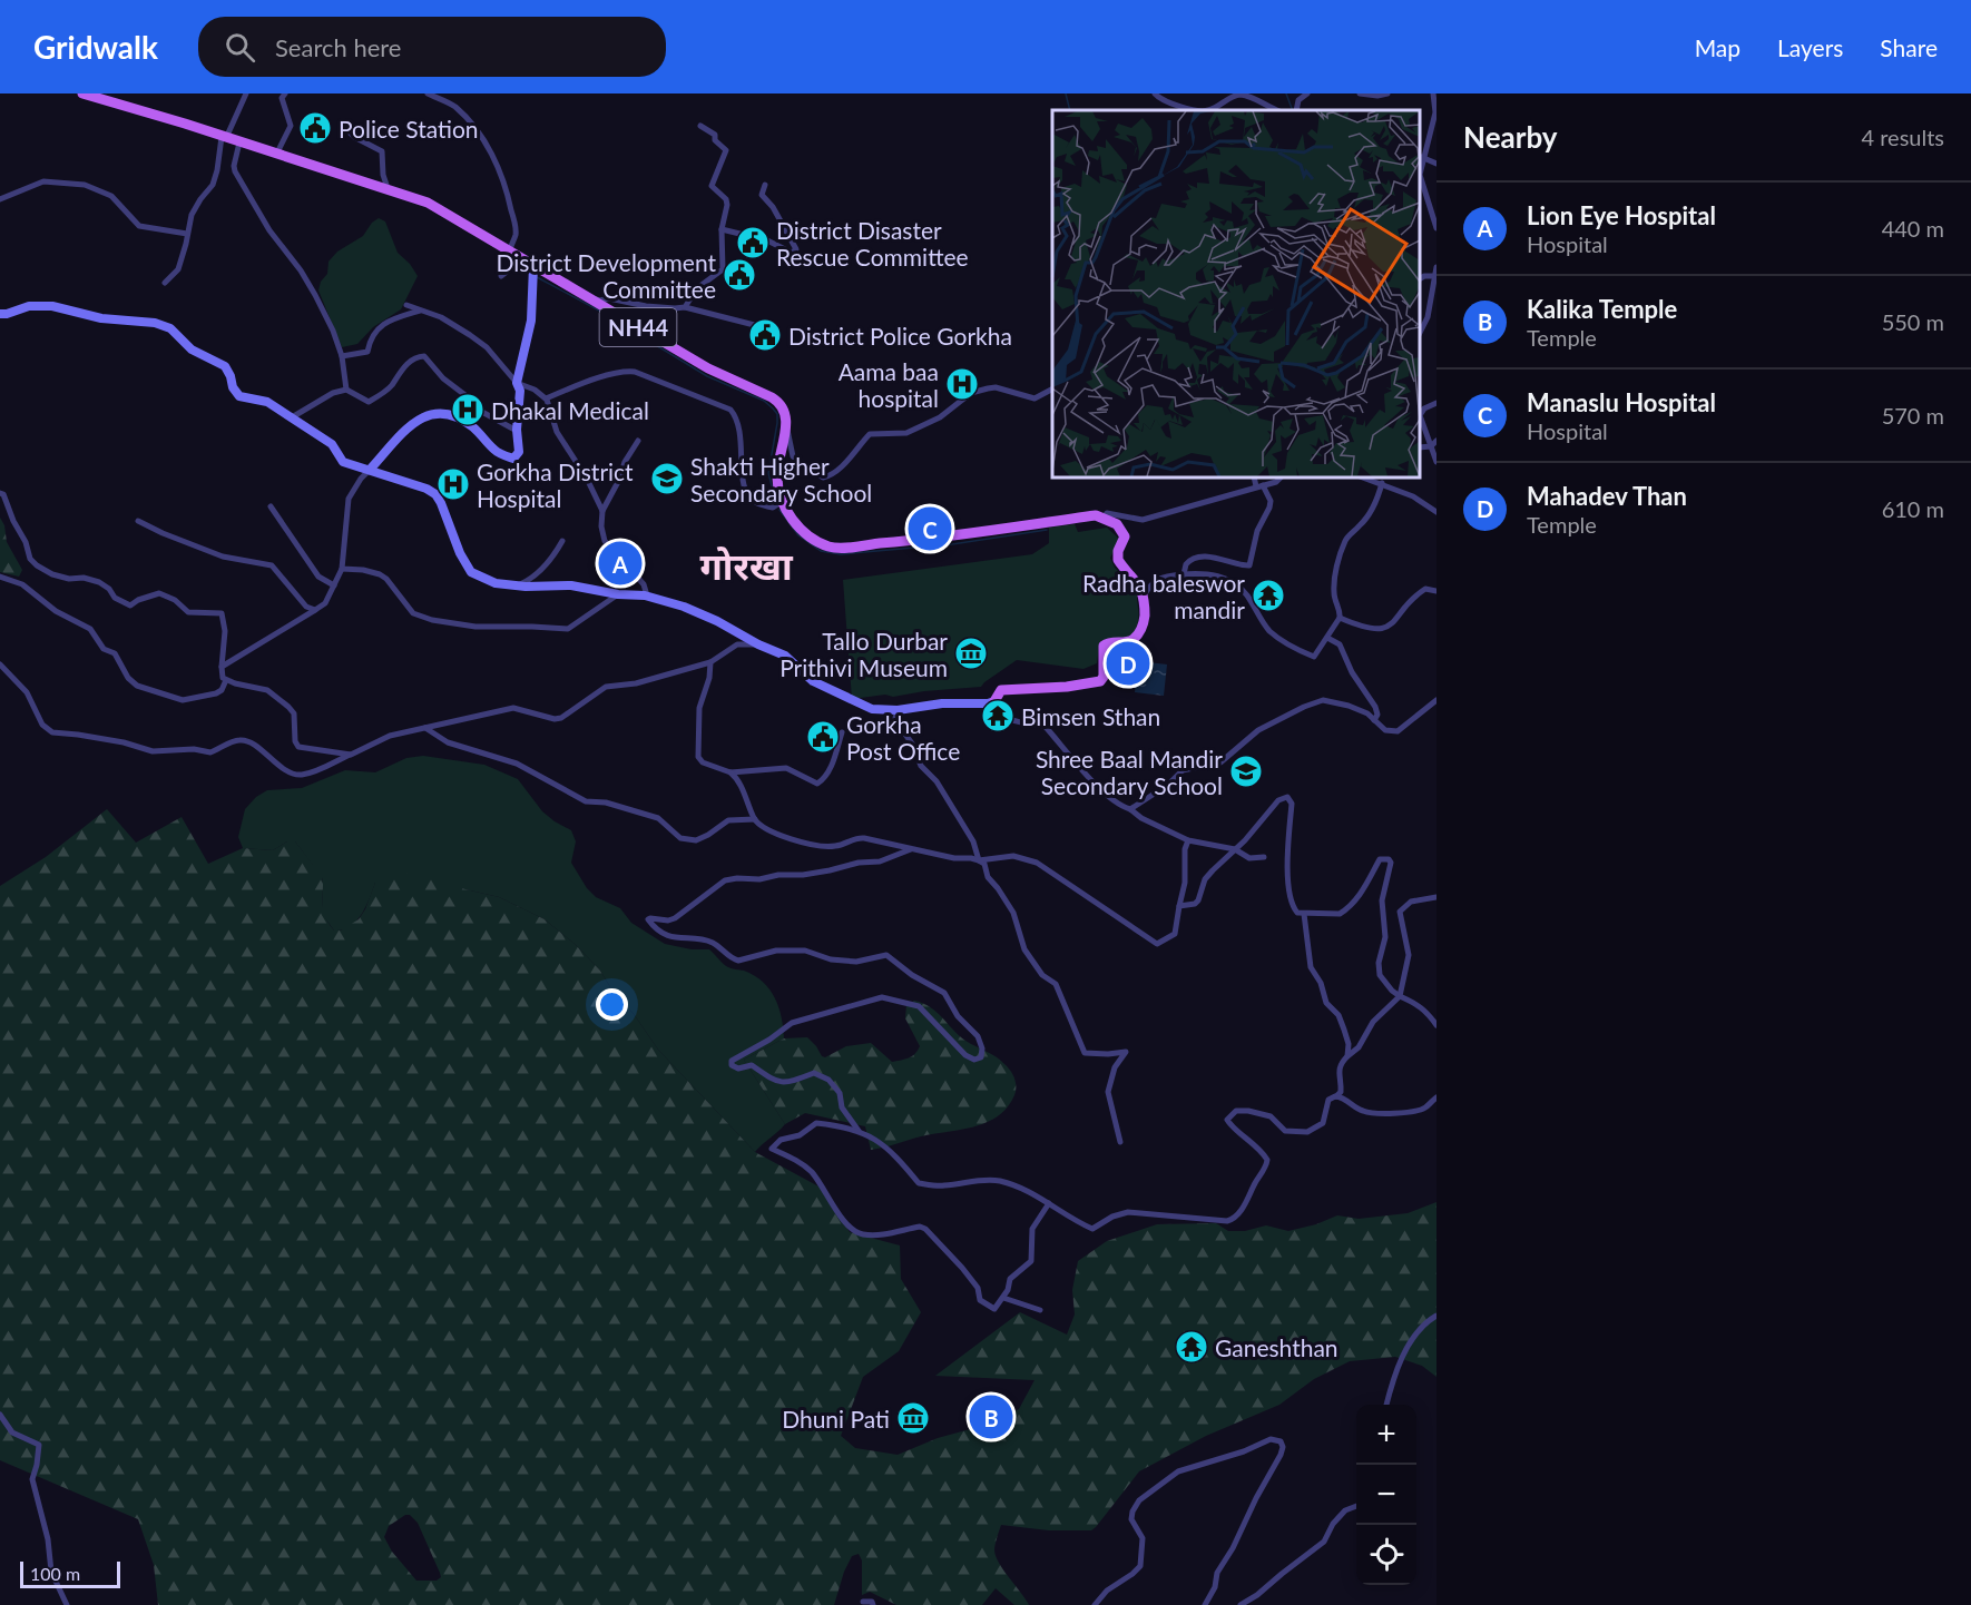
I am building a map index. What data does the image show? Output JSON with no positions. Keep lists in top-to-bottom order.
{
  "streets": {
    "main road": ["NH44"]
  },
  "districts": ["गोरखा"],
  "places": {
    "public building": [
      "Police Station",
      "District Disaster Rescue Committee",
      "District Development Committee",
      "District Police Gorkha",
      "Gorkha Post Office"
    ],
    "hospital": ["Aama baa hospital", "Dhakal Medical", "Gorkha District Hospital"],
    "school or university": ["Shakti Higher Secondary School", "Shree Baal Mandir Secondary School"],
    "temple": ["Radha baleswor mandir", "Bimsen Sthan", "Ganeshthan"],
    "museum": ["Tallo Durbar Prithivi Museum", "Dhuni Pati"]
  },
  "scale_bar": "100 m",
  "page": {
    "header": "Gridwalk",
    "search": "Search here",
    "nav": ["Map", "Layers", "Share"],
    "heading": ["Nearby", "4 results"],
    "list": [
      {
        "mark": "A",
        "name": "Lion Eye Hospital",
        "note": "Hospital",
        "value": "440 m"
      },
      {
        "mark": "B",
        "name": "Kalika Temple",
        "note": "Temple",
        "value": "550 m"
      },
      {
        "mark": "C",
        "name": "Manaslu Hospital",
        "note": "Hospital",
        "value": "570 m"
      },
      {
        "mark": "D",
        "name": "Mahadev Than",
        "note": "Temple",
        "value": "610 m"
      }
    ],
    "pins": [
      "C",
      "A",
      "D",
      "B"
    ],
    "map_buttons": ["+", "−"],
    "scale": "100 m"
  }
}
